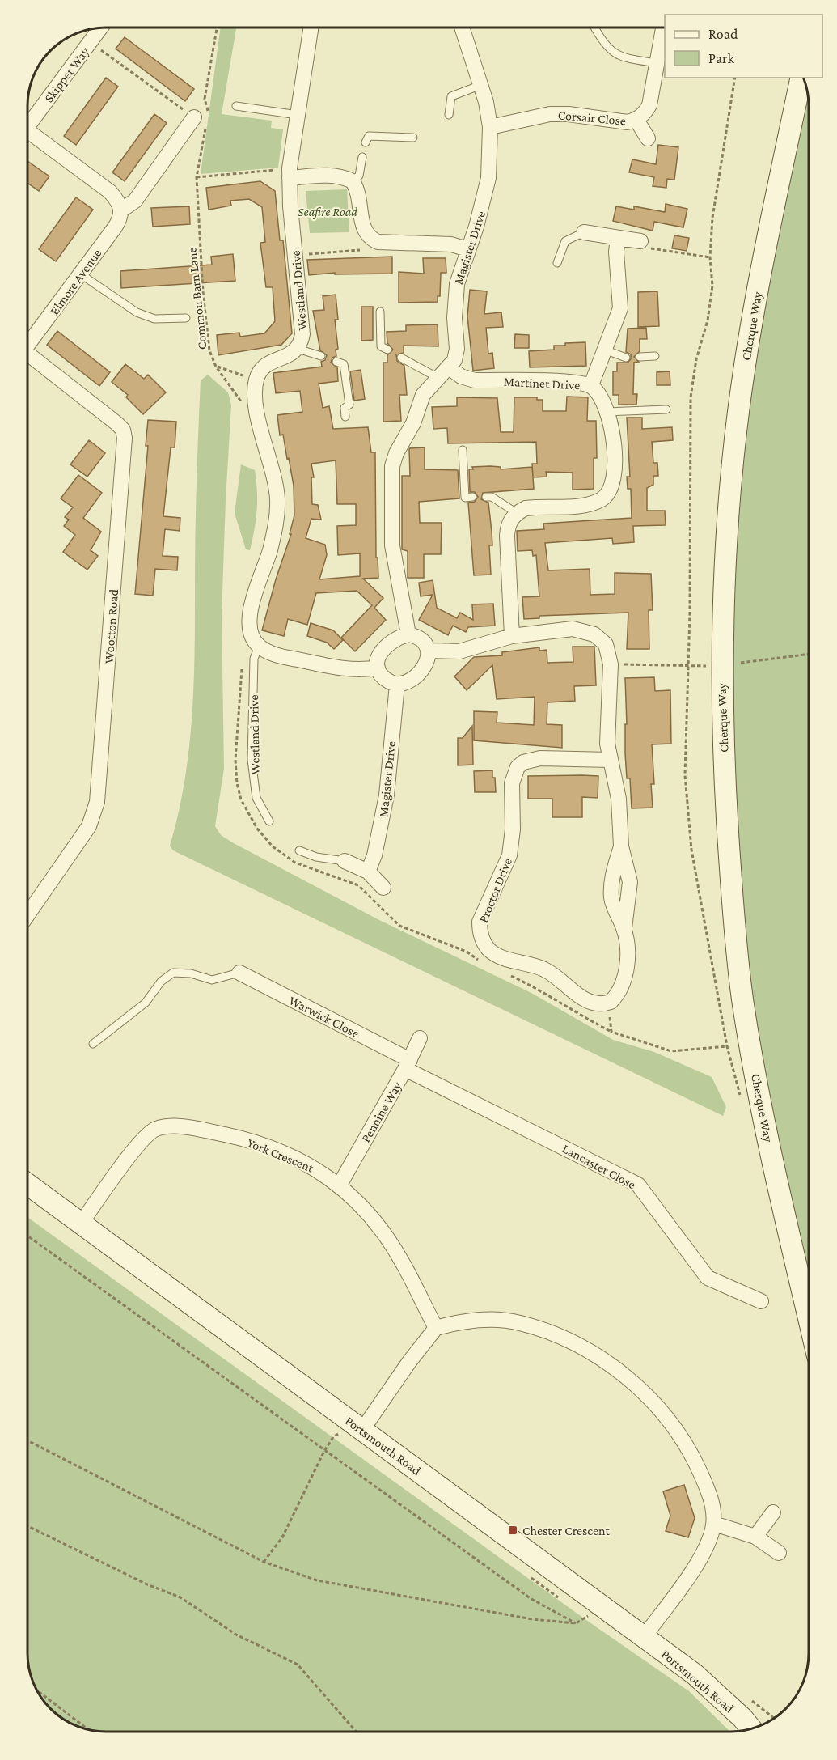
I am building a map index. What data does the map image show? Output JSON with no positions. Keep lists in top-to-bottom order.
{
  "streets": {
    "street": [
      "Skipper Way",
      "Corsair Close",
      "Magister Drive",
      "Elmore Avenue",
      "Westland Drive",
      "Cherque Way",
      "Martinet Drive",
      "Wootton Road",
      "Proctor Drive",
      "Warwick Close",
      "Pennine Way",
      "York Crescent",
      "Lancaster Close",
      "Portsmouth Road"
    ],
    "path": ["Common Barn Lane"]
  },
  "crossings": [
    ["Corsair Close", "Magister Drive"],
    ["Magister Drive", "Martinet Drive"],
    ["Elmore Avenue", "Common Barn Lane"],
    ["Warwick Close", "Pennine Way"],
    ["Warwick Close", "Lancaster Close"],
    ["Pennine Way", "York Crescent"],
    ["Pennine Way", "Lancaster Close"],
    ["York Crescent", "Portsmouth Road"]
  ],
  "parks": ["Seafire Road"],
  "places": {
    "transit": ["Chester Crescent"]
  },
  "legend": ["Road", "Park"]
}
